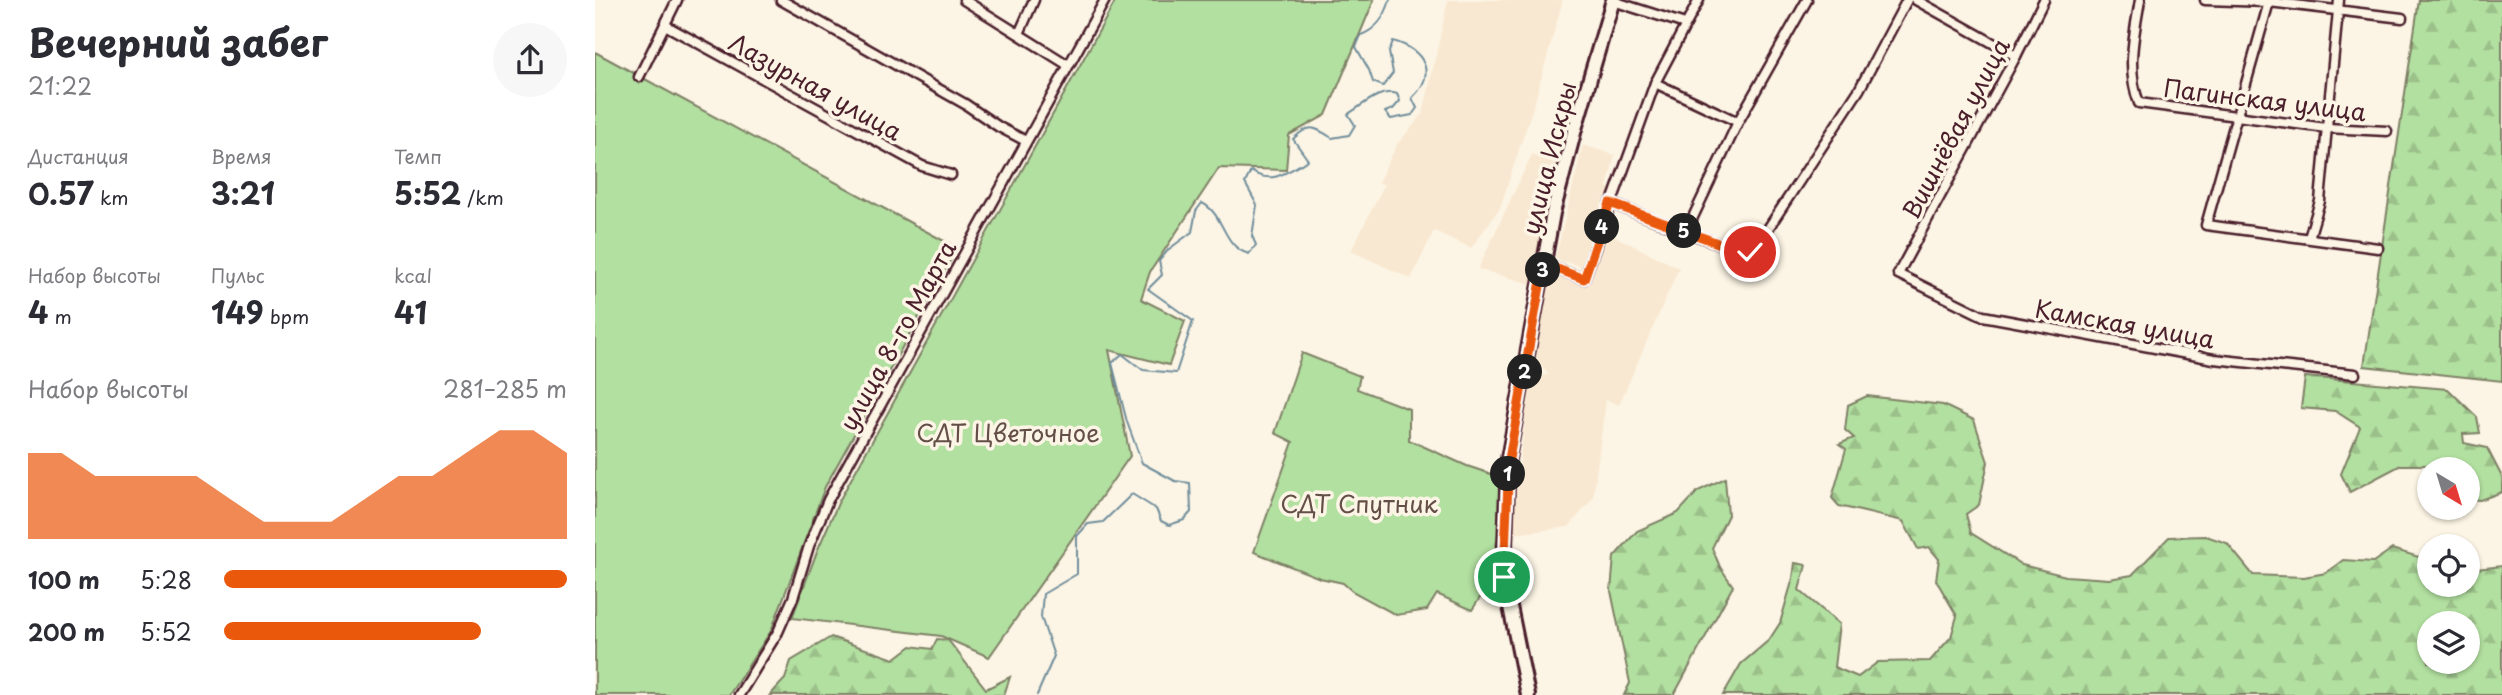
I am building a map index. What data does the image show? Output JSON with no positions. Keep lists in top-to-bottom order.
{
  "streets": {
    "main road": ["улица Искры"],
    "street": [
      "Лазурная улица",
      "Пагинская улица",
      "Вишнёвая улица",
      "Камская улица",
      "улица 8-го Марта"
    ]
  },
  "crossings": [
    ["Вишнёвая улица", "Камская улица"]
  ],
  "parks": ["СДТ Цветочное", "СДТ Спутник"],
  "north": "bottom right",
  "page": {
    "heading": ["Вечерний забег", "21:22"],
    "stats": [
      ["Дистанция", "0.57 km"],
      ["Время", "3:21"],
      ["Темп", "5:52 /km"],
      ["Набор высоты", "4 m"],
      ["Пульс", "149 bpm"],
      ["kcal", "41"]
    ],
    "pins": [
      "4",
      "5",
      "3",
      "2",
      "1"
    ],
    "chart": ["Набор высоты", "281–285 m"],
    "list": [
      {
        "name": "100 m",
        "note": "5:28"
      },
      {
        "name": "200 m",
        "note": "5:52"
      }
    ]
  }
}
